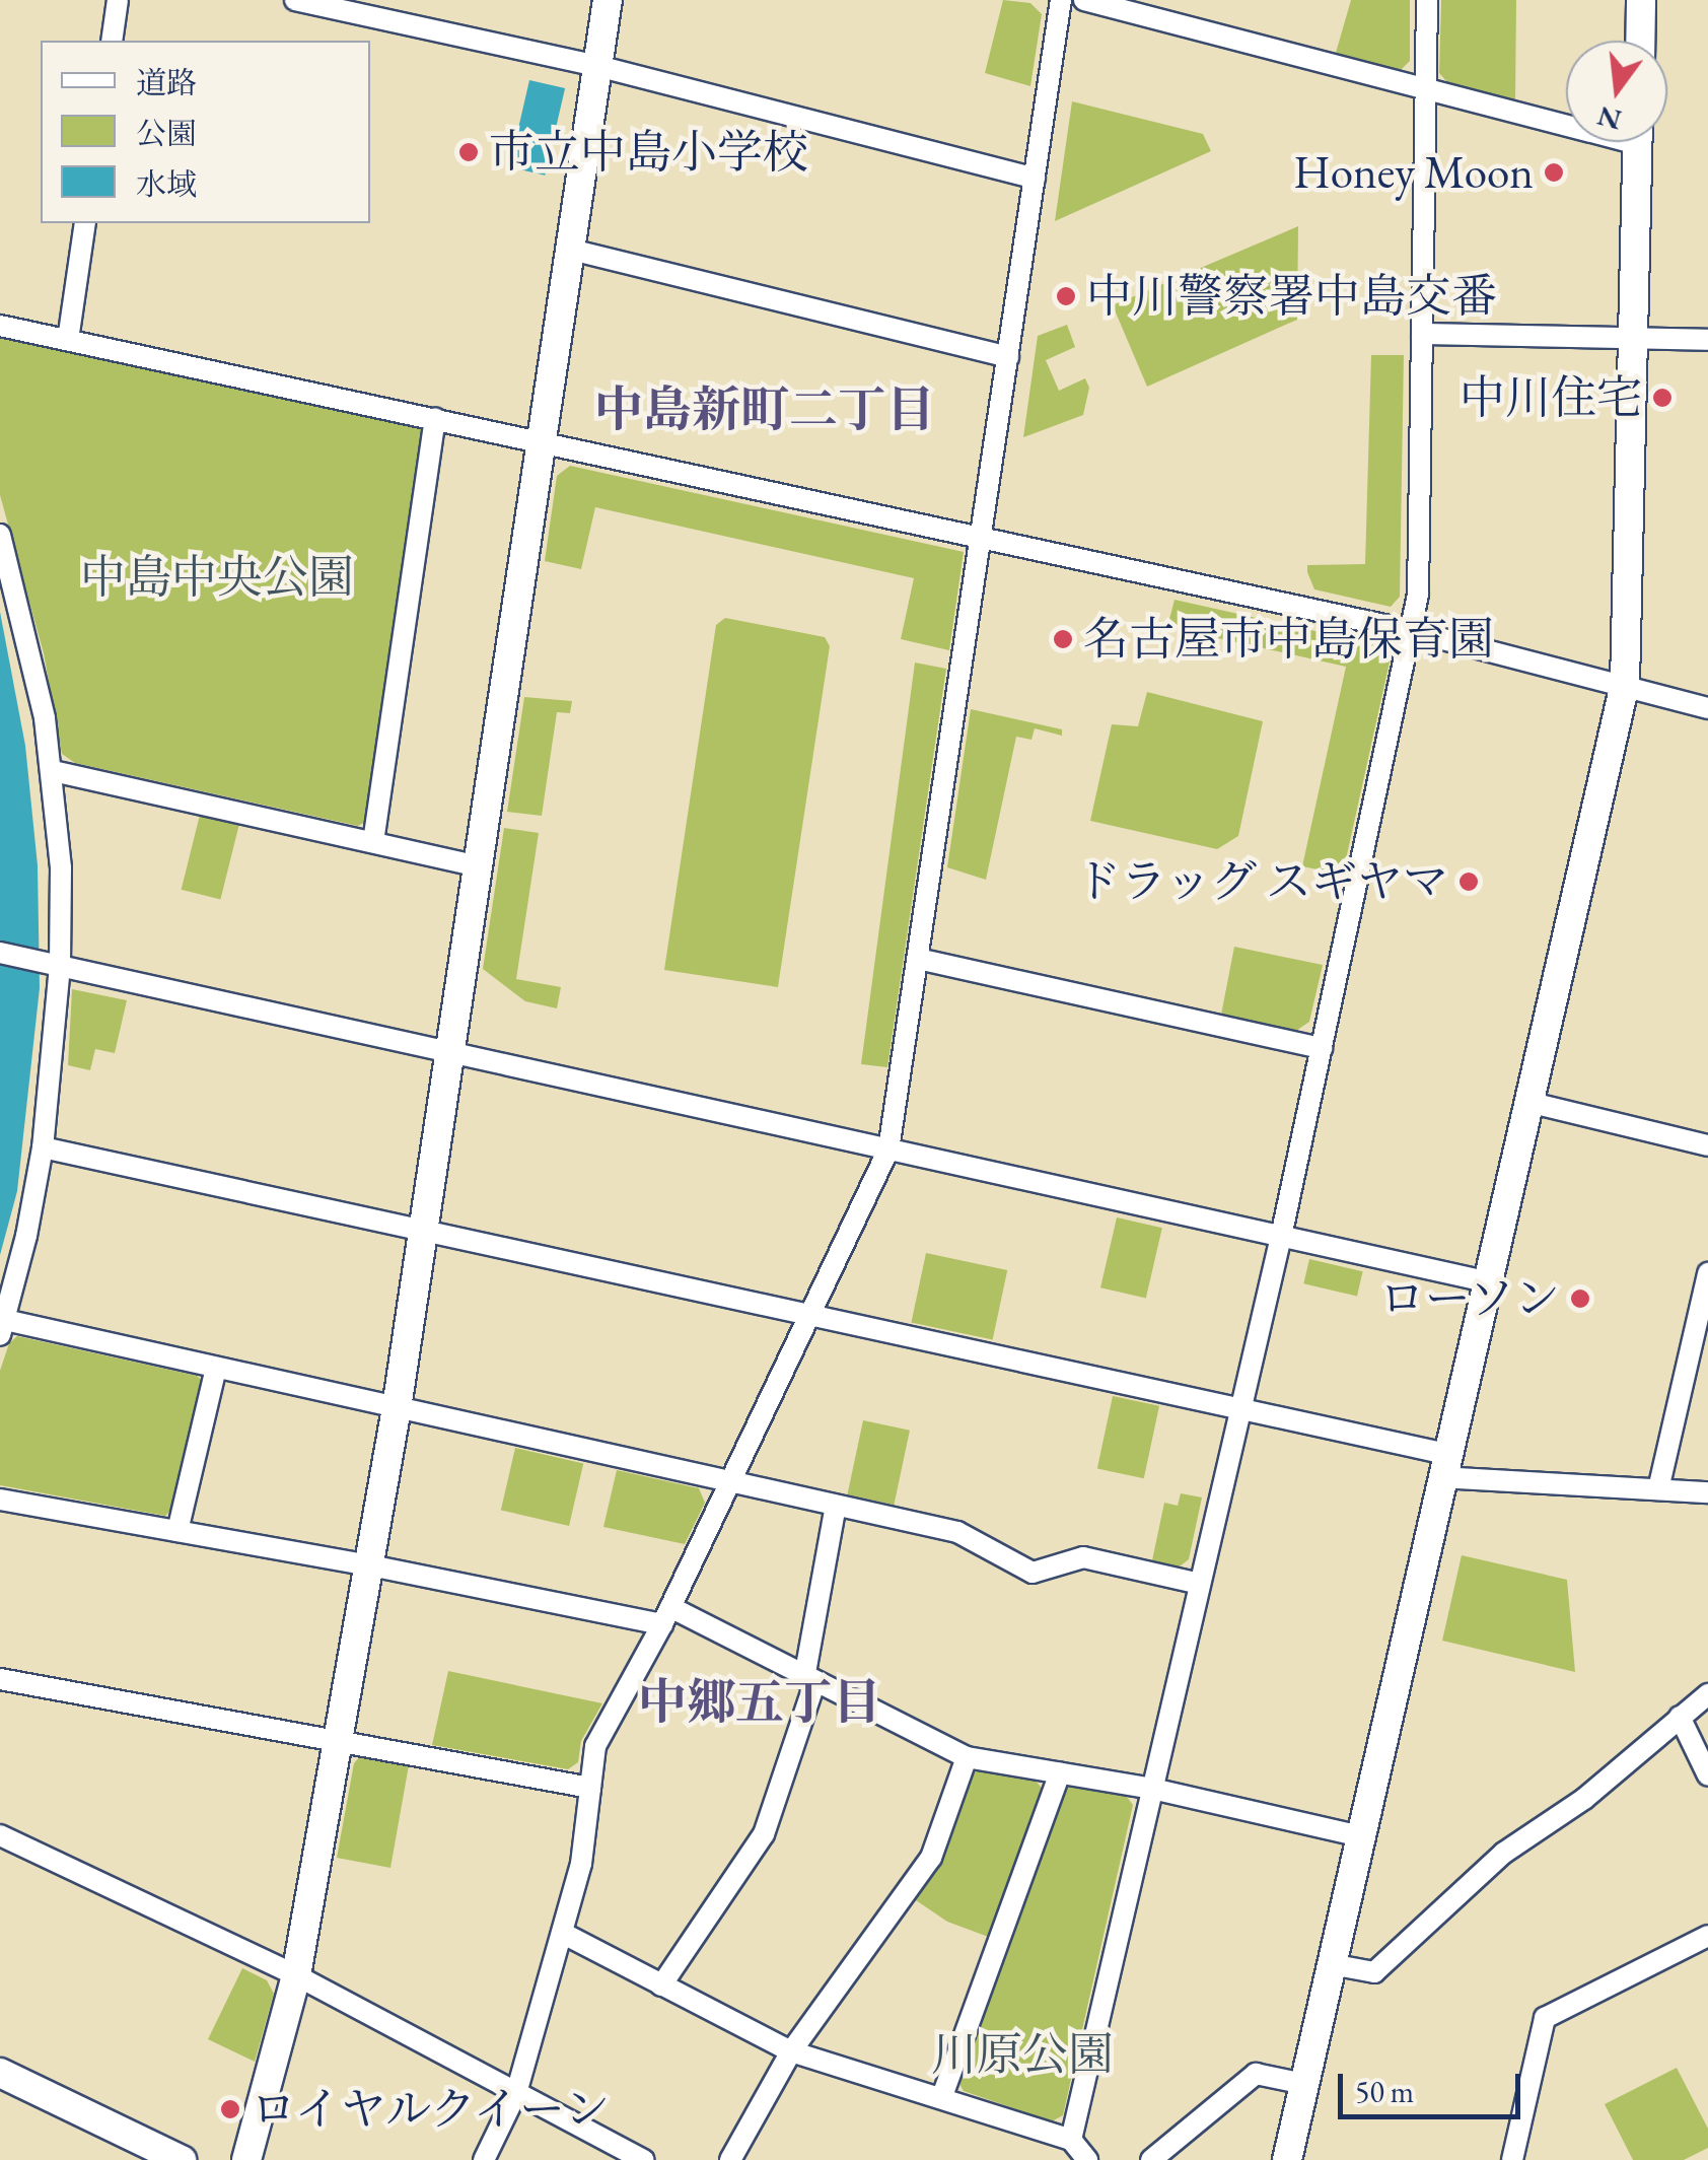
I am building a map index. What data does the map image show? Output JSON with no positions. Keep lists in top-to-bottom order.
{
  "districts": ["中島新町二丁目", "中郷五丁目"],
  "parks": ["中島中央公園", "川原公園"],
  "places": [
    "市立中島小学校",
    "Honey Moon",
    "中川警察署中島交番",
    "中川住宅",
    "名古屋市中島保育園",
    "ドラッグ スギヤマ",
    "ローソン",
    "ロイヤルクイーン"
  ],
  "legend": ["道路", "公園", "水域"],
  "scale_bar": "50 m",
  "north": "bottom"
}
